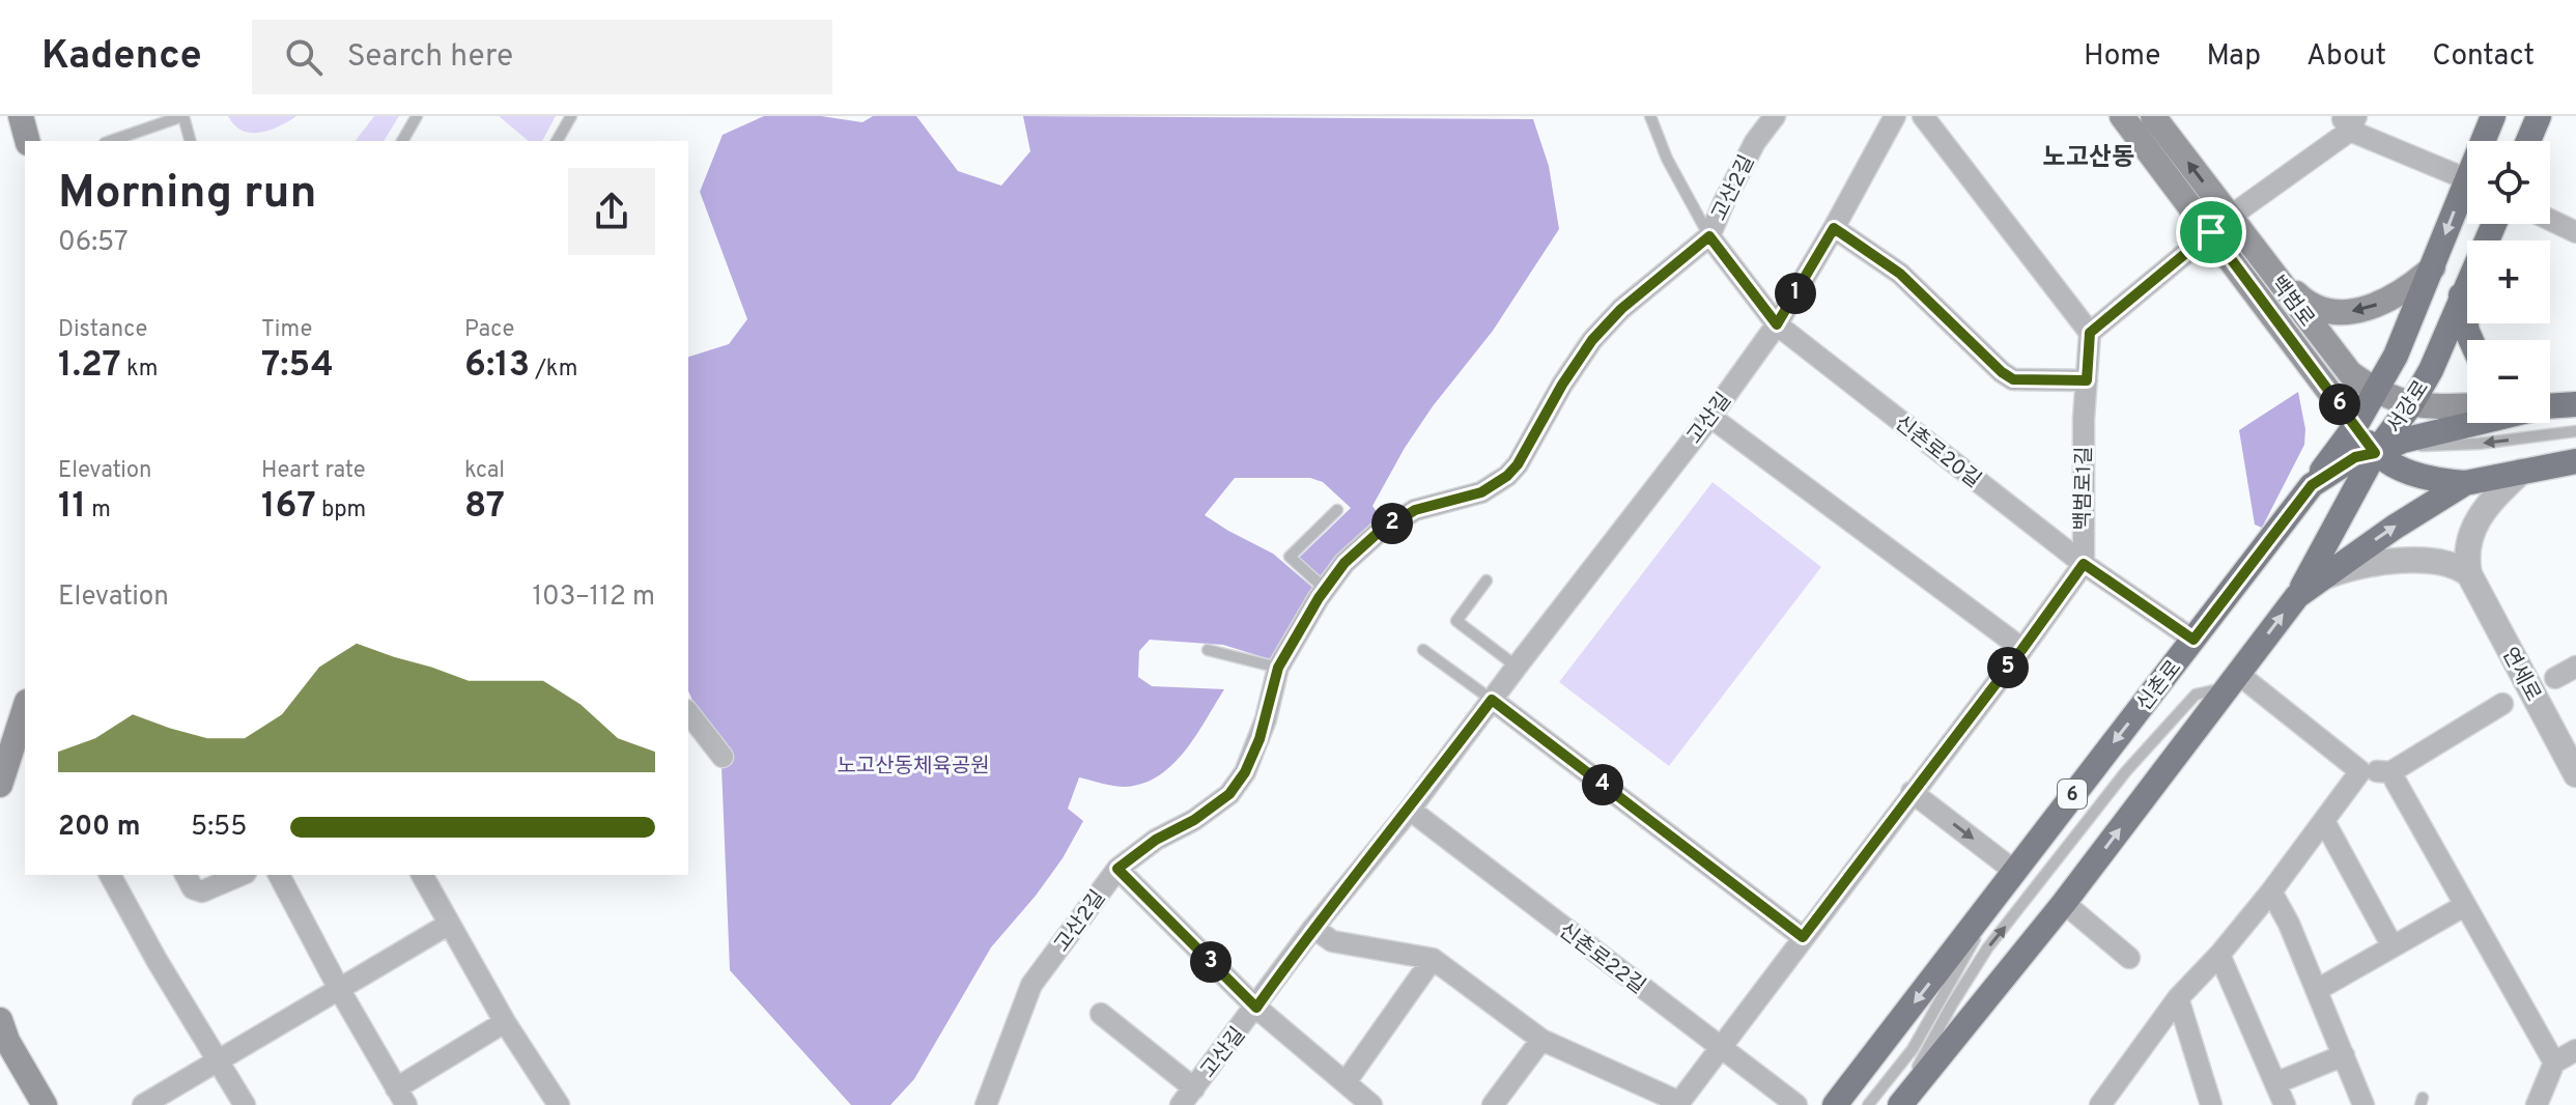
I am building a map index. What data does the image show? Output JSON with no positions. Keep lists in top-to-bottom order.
{
  "streets": {
    "main road": [
      "백범로",
      "서강로",
      "신촌로",
      "6"
    ],
    "street": [
      "고산2길",
      "고산길",
      "신촌로20길",
      "백범로1길",
      "연세로",
      "신촌로22길"
    ]
  },
  "crossings": [
    ["고산2길", "신촌로20길"],
    ["백범로", "서강로"],
    ["백범로", "신촌로"],
    ["서강로", "신촌로"],
    ["고산길", "신촌로20길"],
    ["고산길", "신촌로22길"],
    ["신촌로20길", "백범로1길"],
    ["신촌로20길", "신촌로"]
  ],
  "districts": ["노고산동"],
  "parks": ["노고산동체육공원"],
  "page": {
    "header": "Kadence",
    "search": "Search here",
    "nav": [
      "Home",
      "Map",
      "About",
      "Contact"
    ],
    "map_buttons": ["+", "−"],
    "heading": ["Morning run", "06:57"],
    "pins": [
      "1",
      "6",
      "2",
      "5",
      "4",
      "3"
    ],
    "stats": [
      ["Distance", "1.27 km"],
      ["Time", "7:54"],
      ["Pace", "6:13 /km"],
      ["Elevation", "11 m"],
      ["Heart rate", "167 bpm"],
      ["kcal", "87"]
    ],
    "chart": ["Elevation", "103–112 m"],
    "list": [
      {
        "name": "200 m",
        "note": "5:55"
      }
    ]
  }
}
